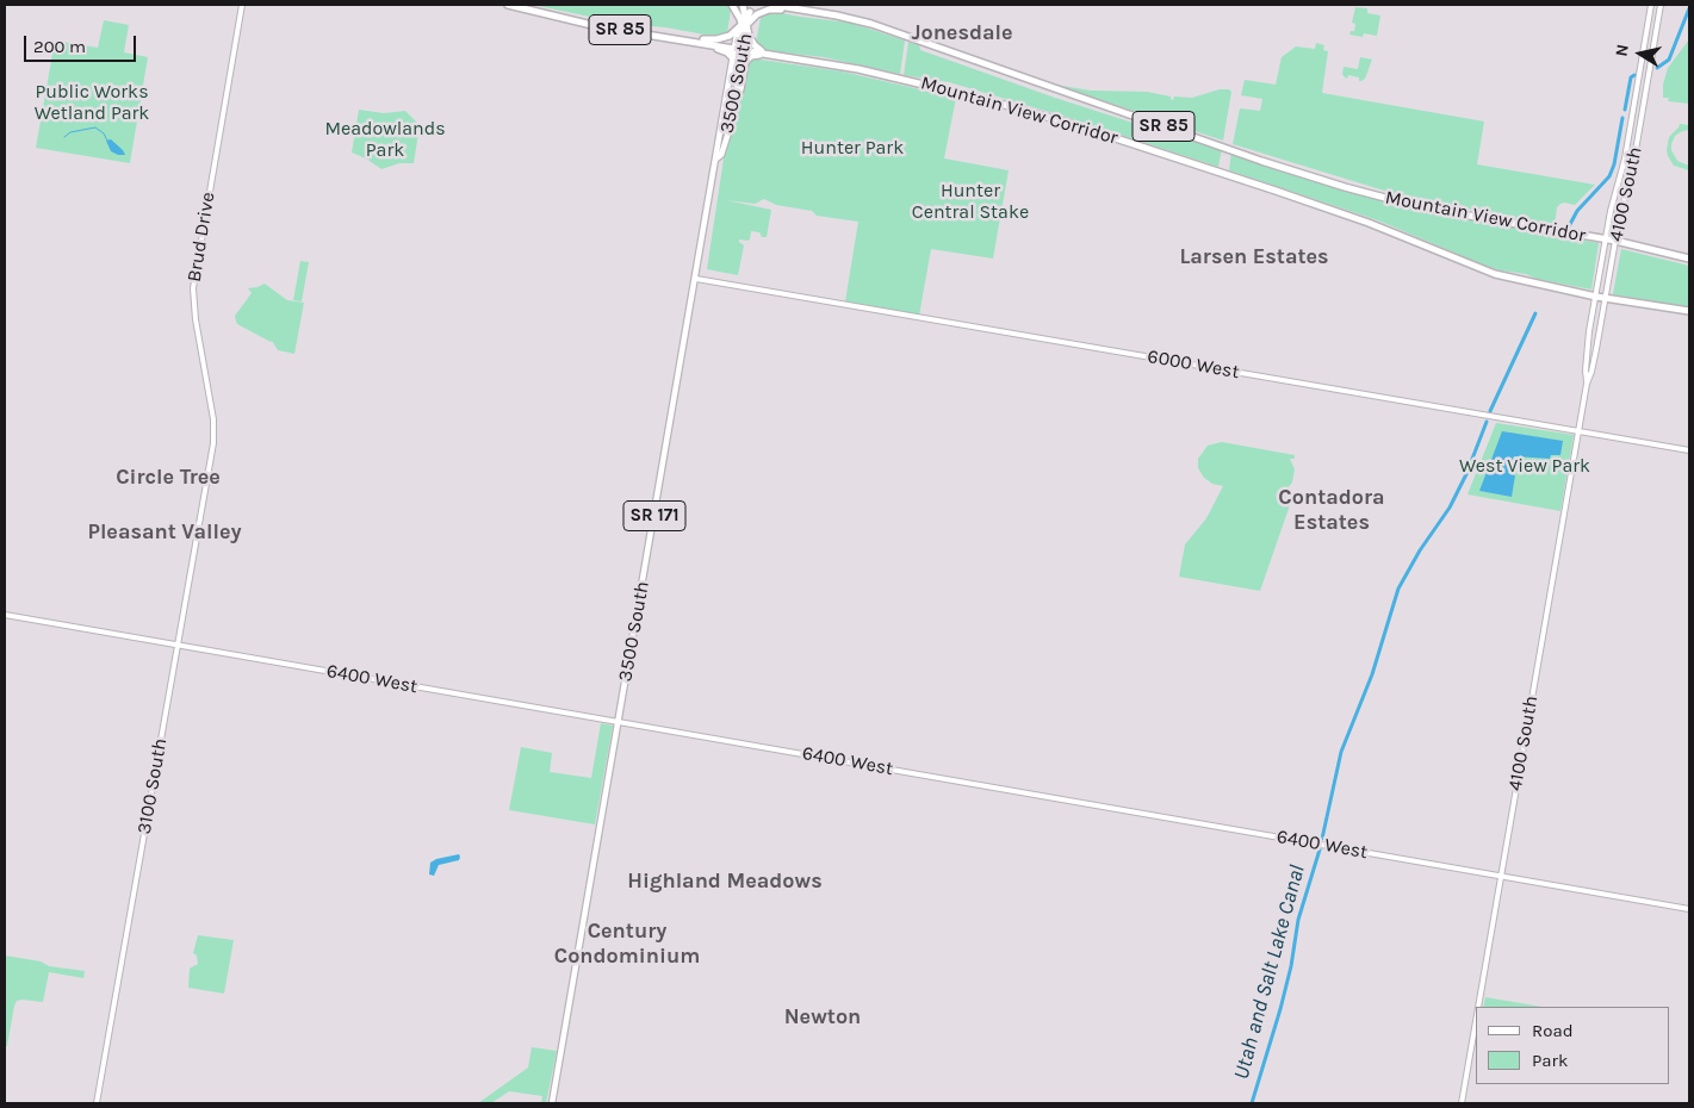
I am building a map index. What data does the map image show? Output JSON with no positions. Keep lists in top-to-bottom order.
{
  "streets": {
    "highway": ["SR 85", "Mountain View Corridor"],
    "main road": ["3500 South", "SR 171"],
    "street": [
      "4100 South",
      "Brud Drive",
      "6000 West",
      "6400 West",
      "3100 South"
    ]
  },
  "crossings": [
    ["3500 South", "Mountain View Corridor"],
    ["3500 South", "6000 West"],
    ["3500 South", "6400 West"],
    ["Mountain View Corridor", "4100 South"],
    ["4100 South", "6000 West"],
    ["4100 South", "6400 West"],
    ["Brud Drive", "3100 South"],
    ["6400 West", "3100 South"]
  ],
  "districts": [
    "Jonesdale",
    "Larsen Estates",
    "Circle Tree",
    "Contadora Estates",
    "Pleasant Valley",
    "Highland Meadows",
    "Century Condominium",
    "Newton"
  ],
  "water": ["Utah and Salt Lake Canal"],
  "parks": [
    "Public Works Wetland Park",
    "Meadowlands Park",
    "Hunter Park",
    "Hunter Central Stake",
    "West View Park"
  ],
  "legend": ["Road", "Park"],
  "scale_bar": "200 m",
  "north": "left"
}
